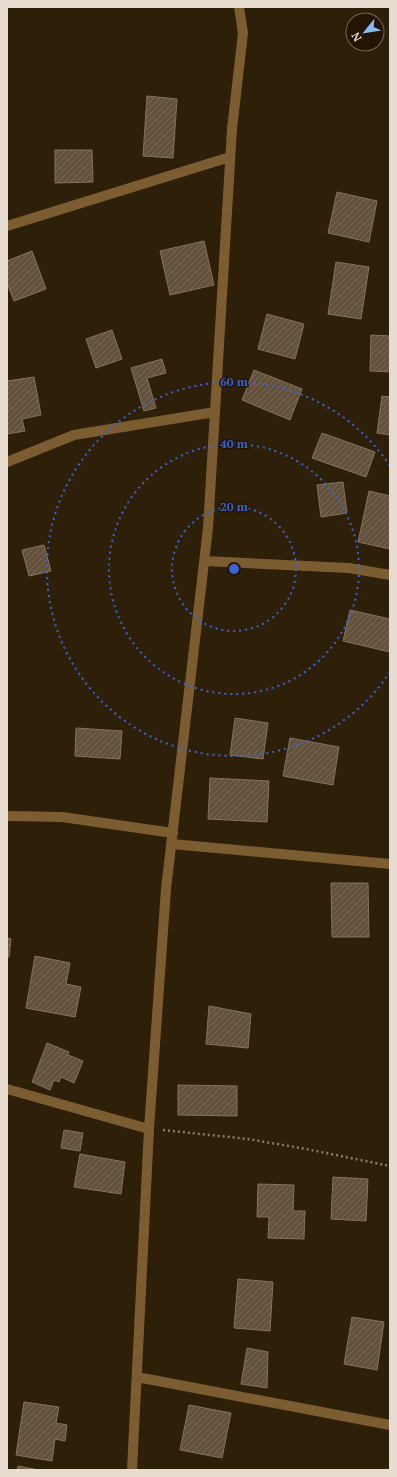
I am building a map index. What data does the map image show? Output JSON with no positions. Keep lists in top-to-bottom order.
{
  "north": "bottom left",
  "rings": ["60 m", "40 m", "20 m"]
}
